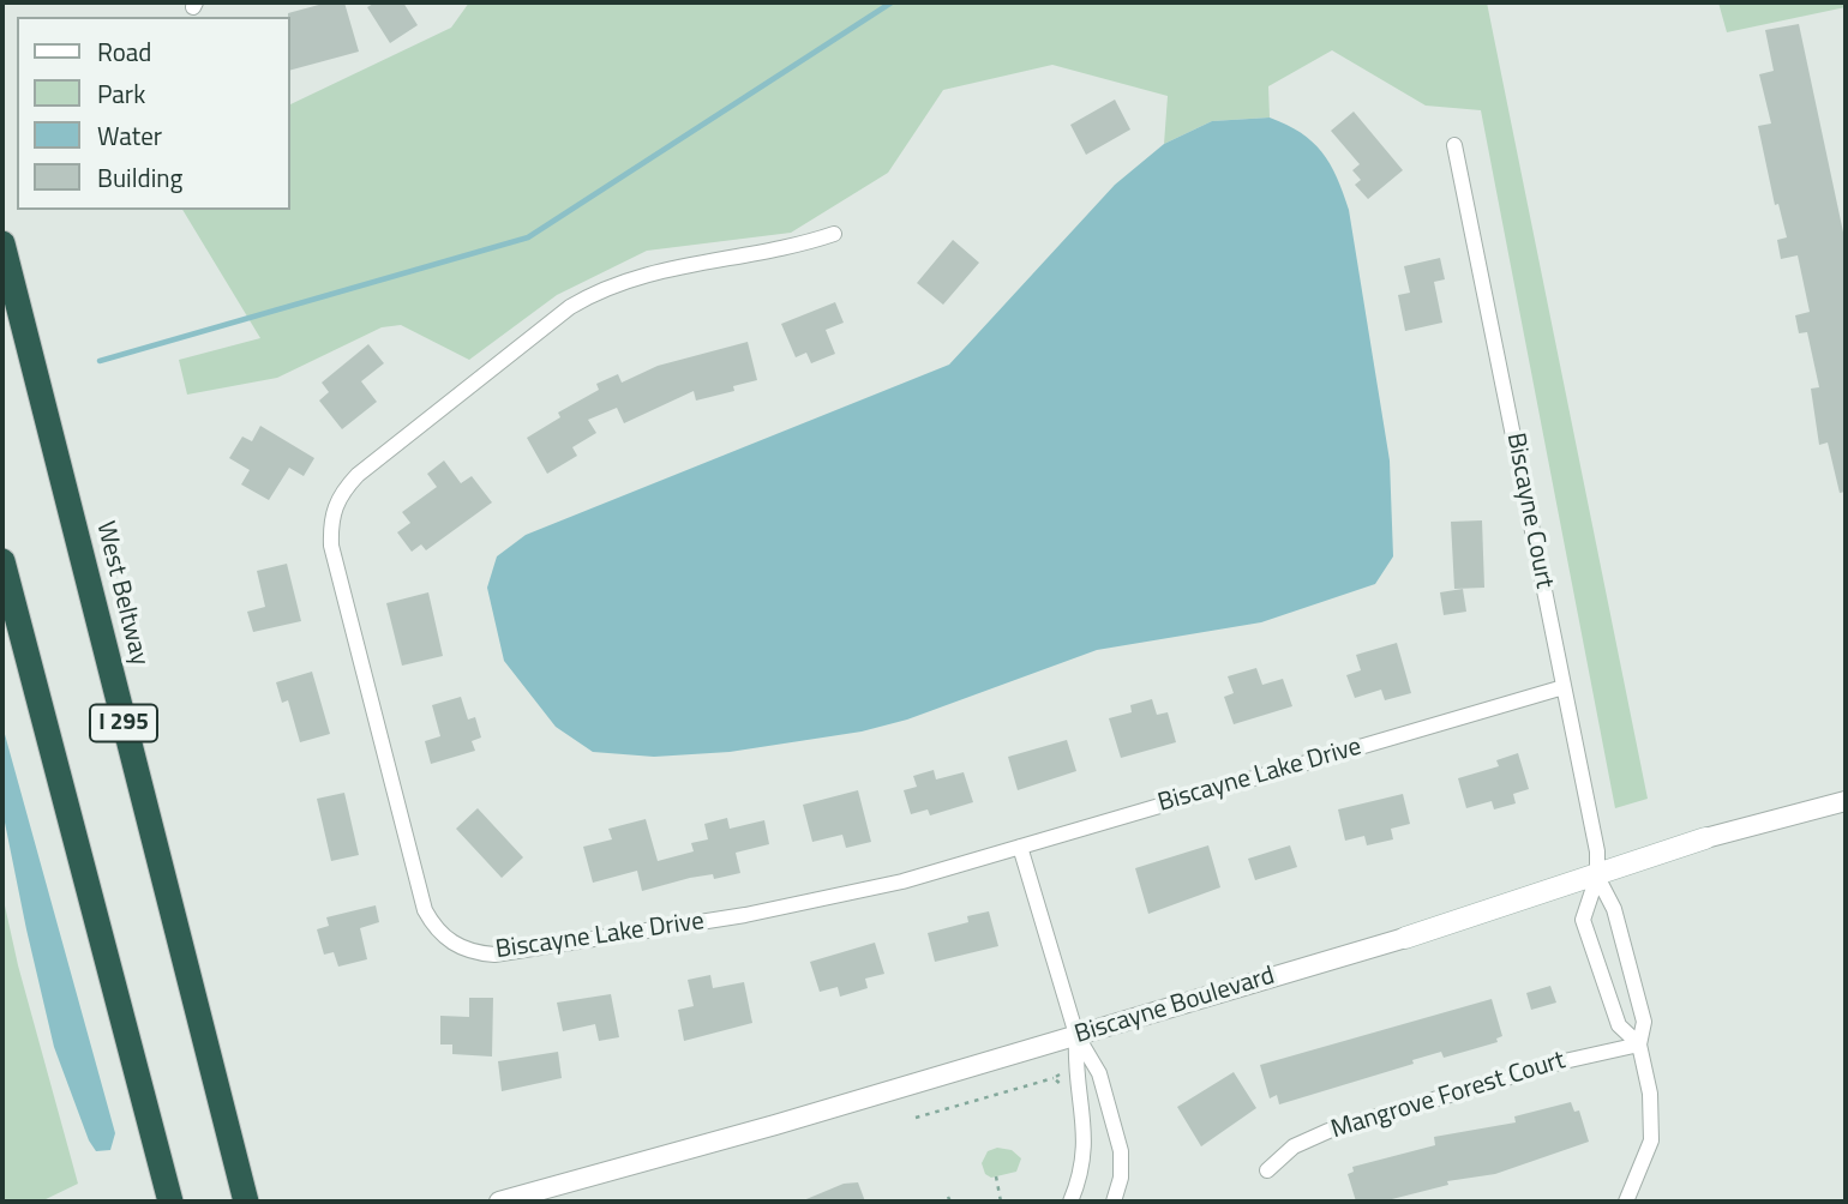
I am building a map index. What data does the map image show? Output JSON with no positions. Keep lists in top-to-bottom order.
{
  "streets": {
    "highway": ["West Beltway", "I 295"],
    "main road": ["Biscayne Boulevard"],
    "street": ["Biscayne Court", "Biscayne Lake Drive", "Mangrove Forest Court"]
  },
  "crossings": [
    ["Biscayne Court", "Biscayne Lake Drive"],
    ["Biscayne Court", "Biscayne Boulevard"]
  ],
  "legend": [
    "Road",
    "Park",
    "Water",
    "Building"
  ]
}
